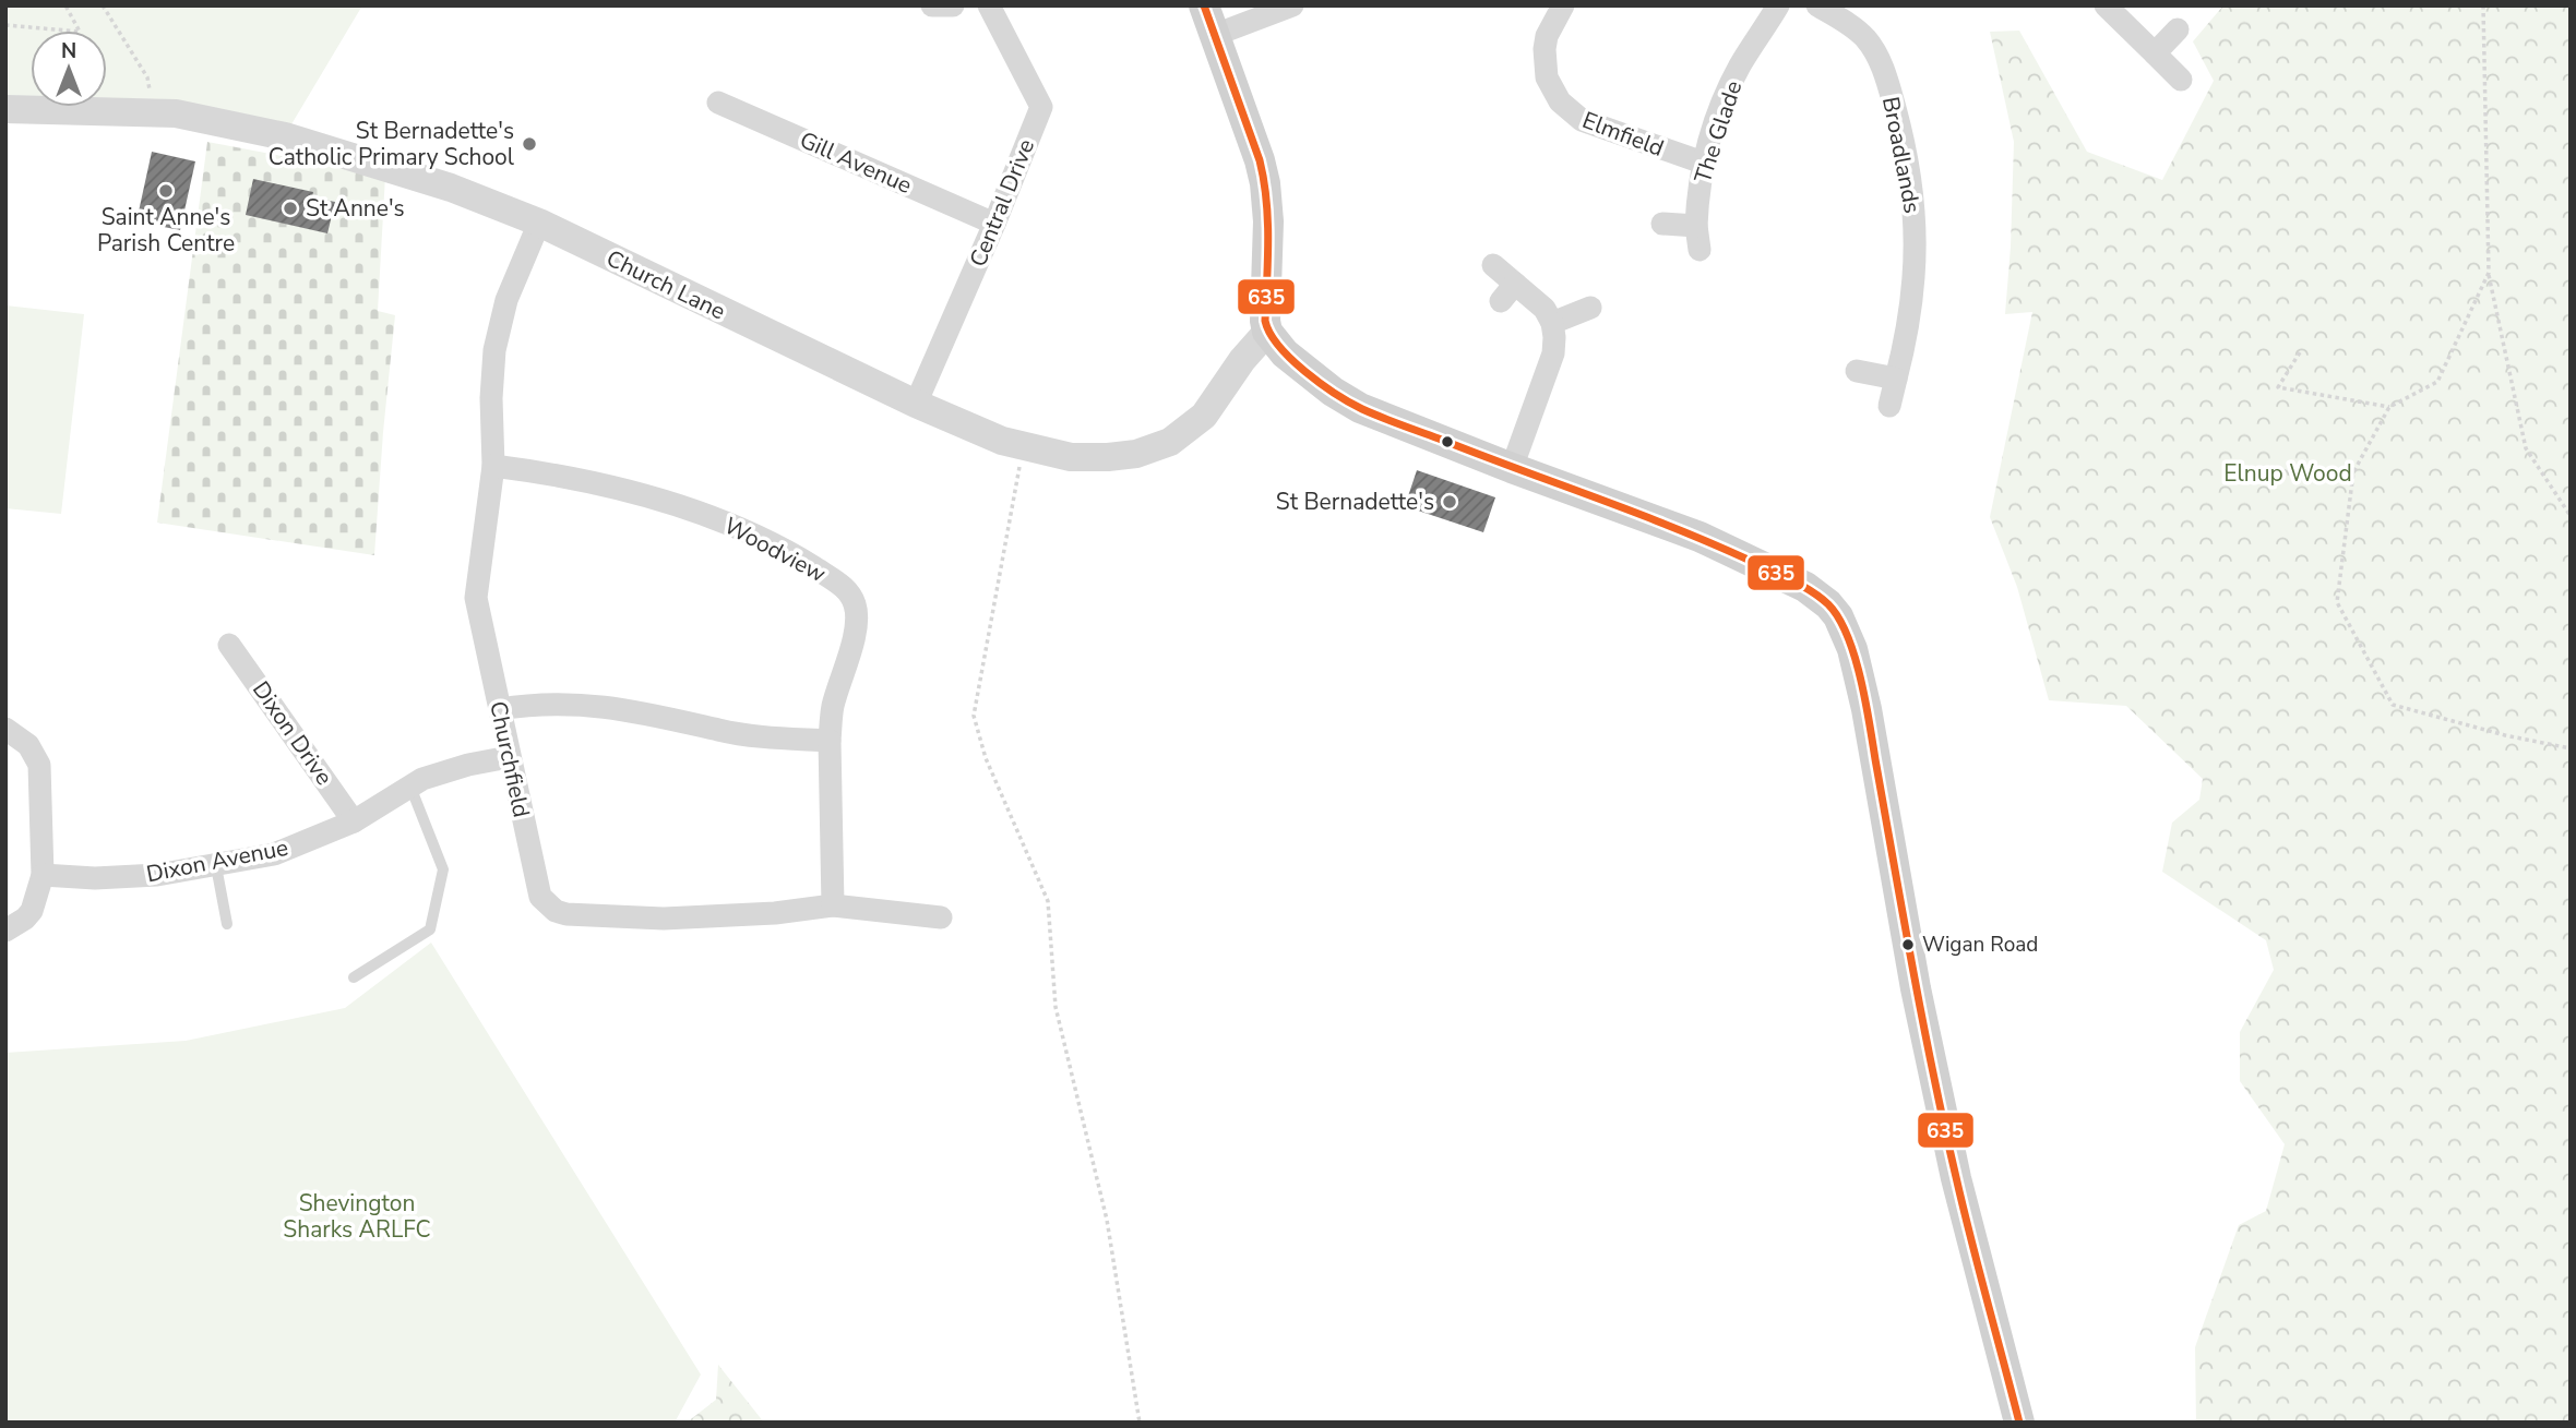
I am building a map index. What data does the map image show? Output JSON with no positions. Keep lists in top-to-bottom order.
{
  "streets": {
    "street": [
      "The Glade",
      "Elmfield",
      "Broadlands",
      "Gill Avenue",
      "Central Drive",
      "Church Lane",
      "Woodview",
      "Dixon Drive",
      "Churchfield",
      "Dixon Avenue"
    ]
  },
  "crossings": [
    ["The Glade", "Elmfield"],
    ["Gill Avenue", "Central Drive"],
    ["Central Drive", "Church Lane"],
    ["Church Lane", "Churchfield"],
    ["Woodview", "Churchfield"],
    ["Dixon Drive", "Dixon Avenue"],
    ["Churchfield", "Dixon Avenue"]
  ],
  "parks": ["Elnup Wood", "Shevington Sharks ARLFC"],
  "places": [
    "St Bernadette's Catholic Primary School",
    "Saint Anne's Parish Centre",
    "St Anne's",
    "St Bernadette's",
    "Wigan Road"
  ],
  "lines": ["transit line 635"],
  "north": "top"
}
